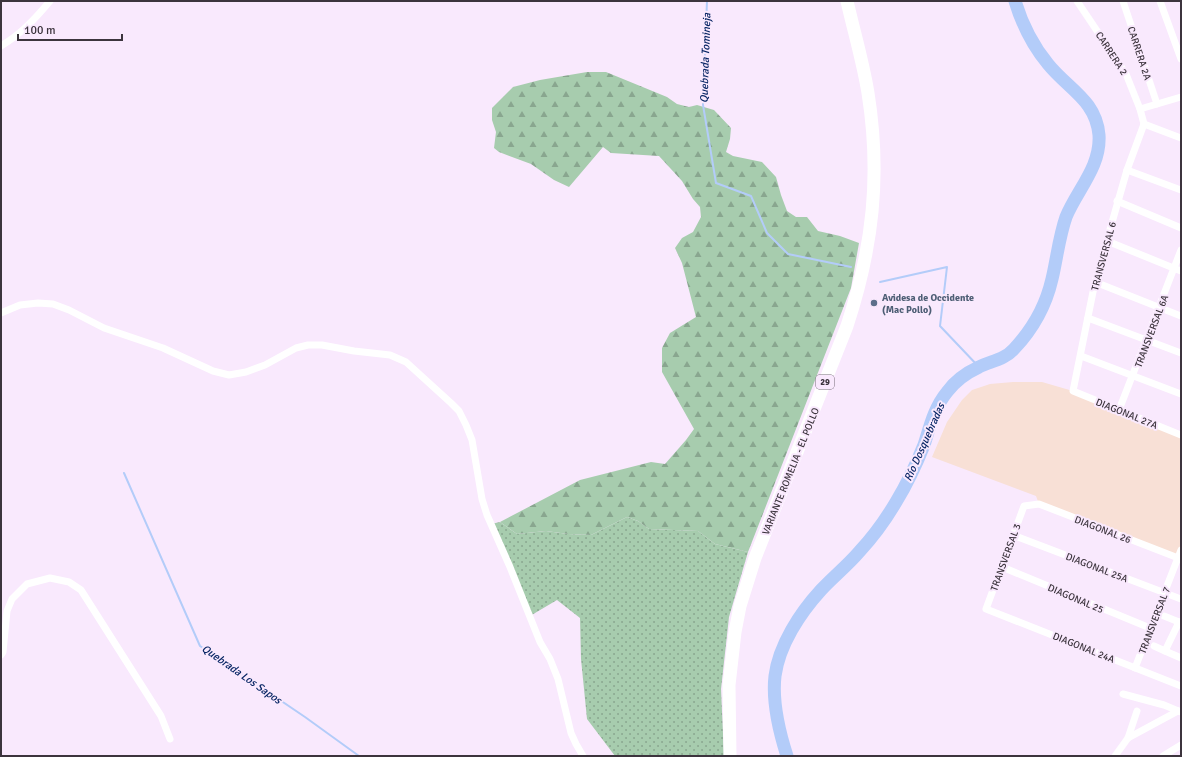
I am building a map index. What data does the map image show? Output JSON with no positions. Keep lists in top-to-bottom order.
{
  "streets": {
    "highway": ["29", "VARIANTE ROMELIA - EL POLLO"],
    "street": [
      "CARRERA 2",
      "CARRERA 2A",
      "TRANSVERSAL 6",
      "TRANSVERSAL 6A",
      "DIAGONAL 27A",
      "DIAGONAL 26",
      "TRANSVERSAL 3",
      "DIAGONAL 25A",
      "DIAGONAL 25",
      "TRANSVERSAL 7",
      "DIAGONAL 24A"
    ]
  },
  "crossings": [
    ["CARRERA 2", "TRANSVERSAL 6"],
    ["TRANSVERSAL 6", "DIAGONAL 27A"],
    ["TRANSVERSAL 6A", "DIAGONAL 27A"],
    ["DIAGONAL 26", "TRANSVERSAL 3"],
    ["DIAGONAL 26", "TRANSVERSAL 7"],
    ["TRANSVERSAL 3", "DIAGONAL 25A"],
    ["TRANSVERSAL 3", "DIAGONAL 25"],
    ["TRANSVERSAL 3", "DIAGONAL 24A"],
    ["DIAGONAL 25A", "TRANSVERSAL 7"],
    ["DIAGONAL 25", "TRANSVERSAL 7"],
    ["TRANSVERSAL 7", "DIAGONAL 24A"]
  ],
  "water": ["Quebrada Tomineja", "Río Dosquebradas", "Quebrada Los Sapos"],
  "places": ["Avidesa de Occidente (Mac Pollo)"],
  "scale_bar": "100 m"
}
